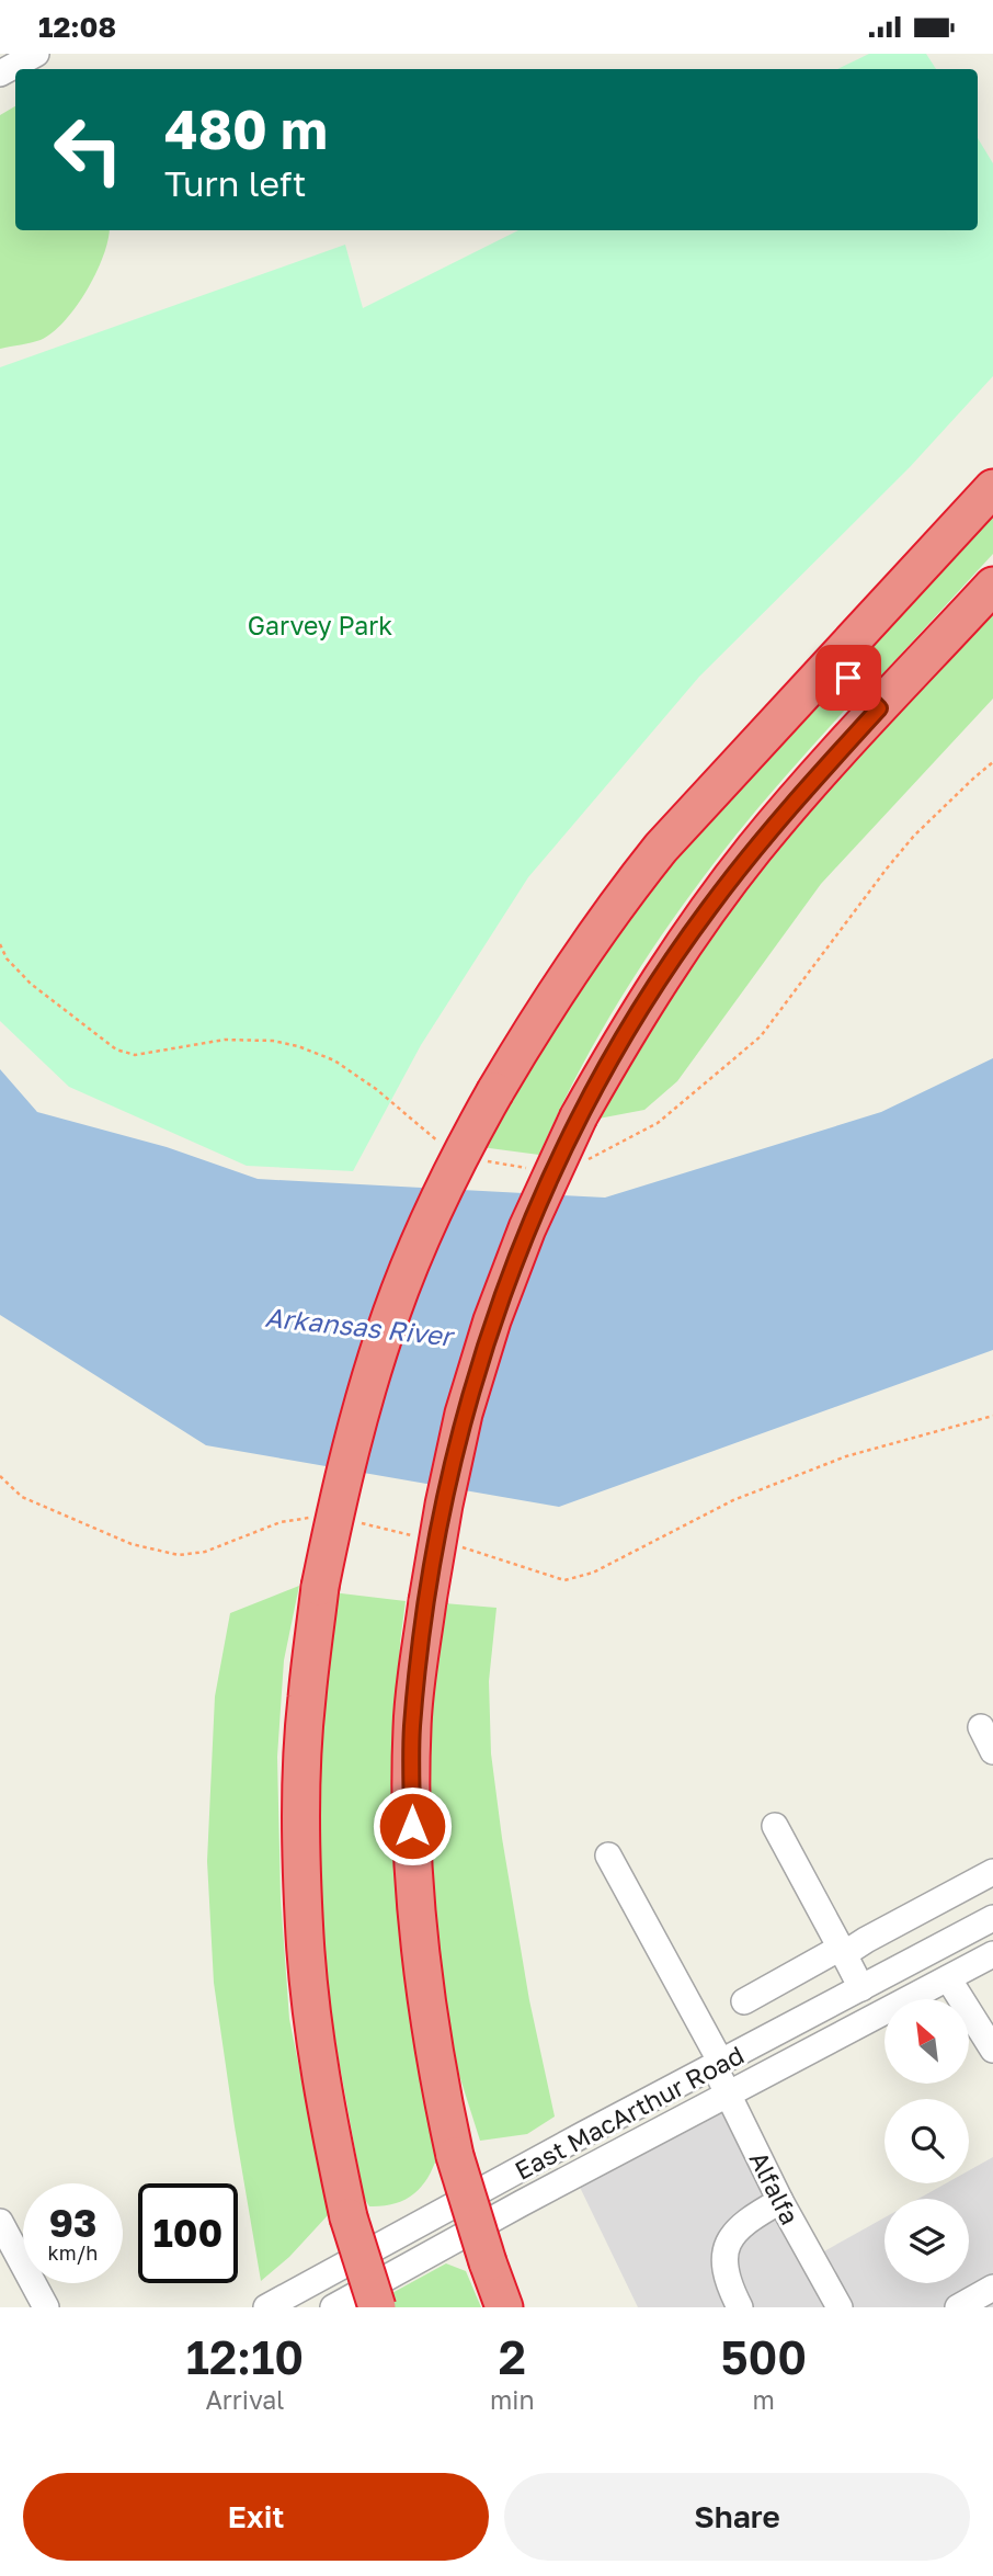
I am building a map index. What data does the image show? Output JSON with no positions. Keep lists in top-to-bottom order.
{
  "streets": {
    "street": ["East MacArthur Road", "Alfalfa"]
  },
  "crossings": [
    ["East MacArthur Road", "Alfalfa"]
  ],
  "water": ["Arkansas River"],
  "parks": ["Garvey Park"],
  "north": "top left",
  "page": {
    "status": "12:08",
    "turn": ["480 m", "Turn left"],
    "speed": "93 km/h",
    "limit": "100",
    "eta": [
      "12:10",
      "Arrival",
      "2",
      "min",
      "500",
      "m"
    ],
    "buttons": ["Exit", "Share"]
  }
}
